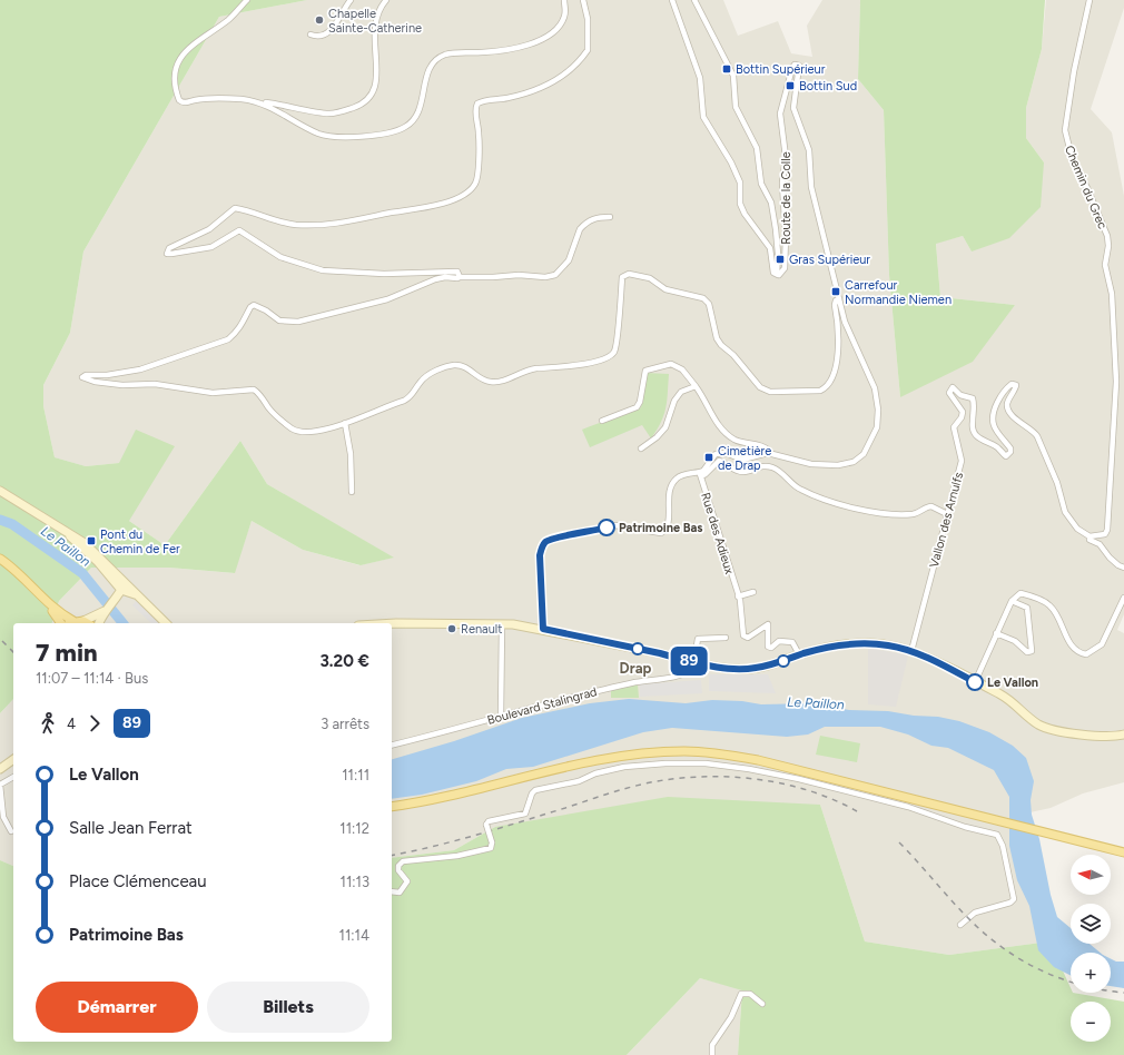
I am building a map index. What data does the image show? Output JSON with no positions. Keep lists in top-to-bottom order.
{
  "streets": {
    "street": [
      "Chemin du Grec",
      "Route de la Colle",
      "Vallon des Arnulfs",
      "Rue des Adieux",
      "Boulevard Stalingrad"
    ]
  },
  "crossings": [
    ["Chemin du Grec", "Vallon des Arnulfs"]
  ],
  "districts": ["Drap"],
  "water": ["Le Paillon"],
  "places": {
    "other": [
      "Chapelle Sainte-Catherine",
      "Patrimoine Bas",
      "Renault",
      "Le Vallon"
    ],
    "transit": [
      "Bottin Supérieur",
      "Bottin Sud",
      "Gras Supérieur",
      "Carrefour Normandie Niemen",
      "Cimetière de Drap",
      "Pont du Chemin de Fer"
    ]
  },
  "lines": ["bus line 89"],
  "north": "left",
  "page": {
    "on_map": "89",
    "heading": ["7 min", "11:07 – 11:14 · Bus", "3.20 €"],
    "legs": ["4", "89", "3 arrêts"],
    "list": [
      {
        "name": "Le Vallon",
        "value": "11:11"
      },
      {
        "name": "Salle Jean Ferrat",
        "value": "11:12"
      },
      {
        "name": "Place Clémenceau",
        "value": "11:13"
      },
      {
        "name": "Patrimoine Bas",
        "value": "11:14"
      }
    ],
    "map_buttons": ["+", "−"],
    "buttons": ["Démarrer", "Billets"]
  }
}
